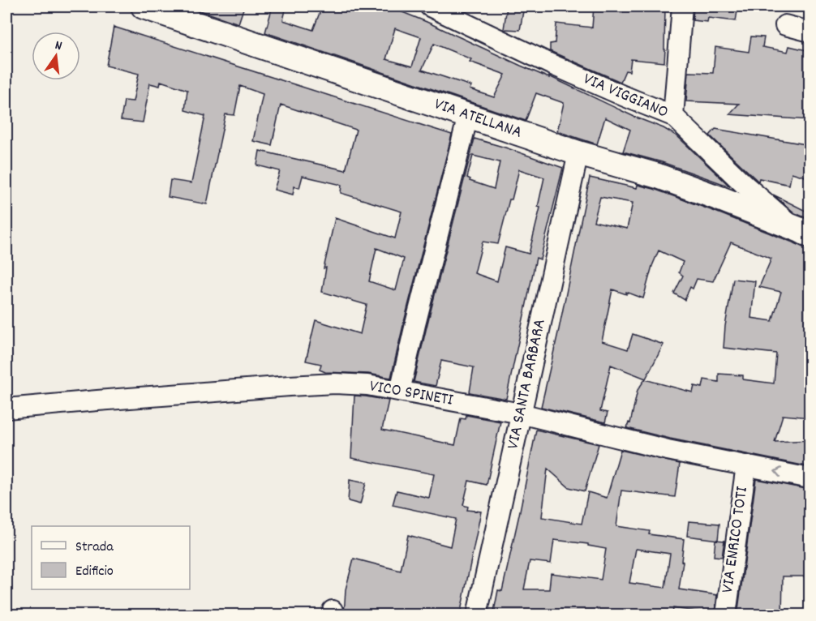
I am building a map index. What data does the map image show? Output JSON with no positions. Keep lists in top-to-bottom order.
{
  "streets": {
    "main road": ["VIA ATELLANA"],
    "street": [
      "VIA VIGGIANO",
      "VIA SANTA BARBARA",
      "VICO SPINETI",
      "VIA ENRICO TOTI"
    ]
  },
  "crossings": [
    ["VIA VIGGIANO", "VIA ATELLANA"],
    ["VIA ATELLANA", "VIA SANTA BARBARA"],
    ["VIA SANTA BARBARA", "VICO SPINETI"],
    ["VICO SPINETI", "VIA ENRICO TOTI"]
  ],
  "legend": ["Strada", "Edificio"],
  "north": "top"
}
